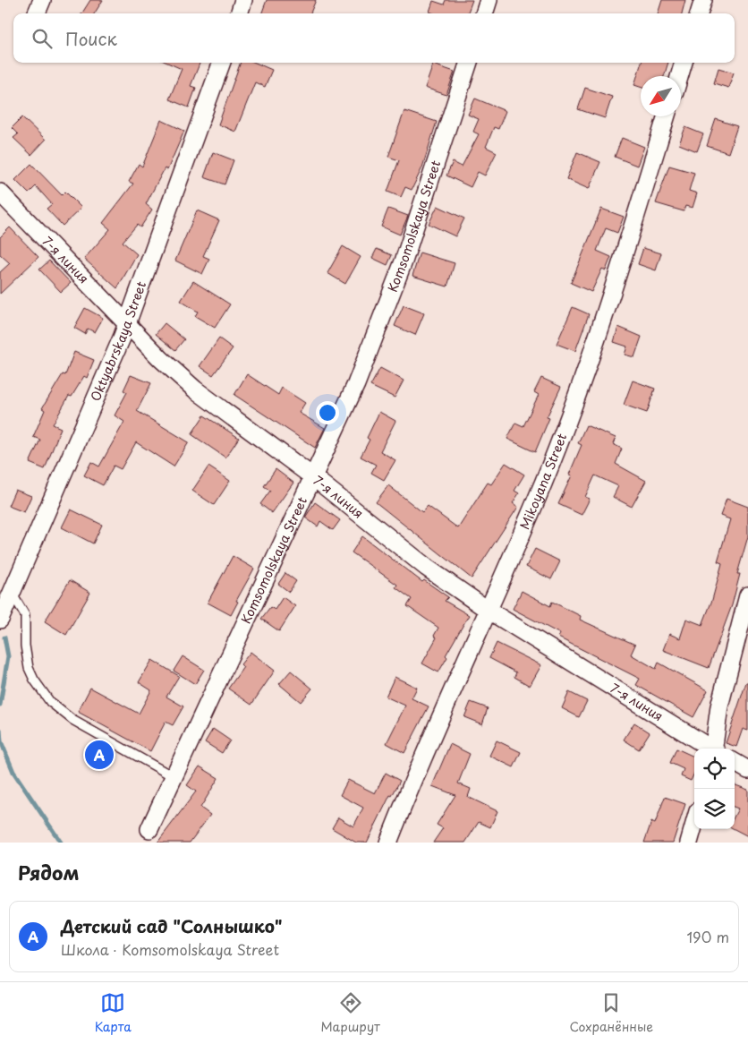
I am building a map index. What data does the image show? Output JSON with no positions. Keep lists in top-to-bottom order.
{
  "streets": {
    "street": [
      "Komsomolskaya Street",
      "7-я линия",
      "Oktyabrskaya Street",
      "Mikoyana Street"
    ]
  },
  "crossings": [
    ["Komsomolskaya Street", "7-я линия"],
    ["7-я линия", "Oktyabrskaya Street"],
    ["7-я линия", "Mikoyana Street"]
  ],
  "north": "bottom left",
  "page": {
    "search": "Поиск",
    "pins": "A",
    "heading": "Рядом",
    "list": [
      {
        "mark": "A",
        "name": "Детский сад \"Солнышко\"",
        "note": "Школа · Komsomolskaya Street",
        "value": "190 m"
      }
    ],
    "nav": ["Карта", "Маршрут", "Сохранённые"]
  }
}
